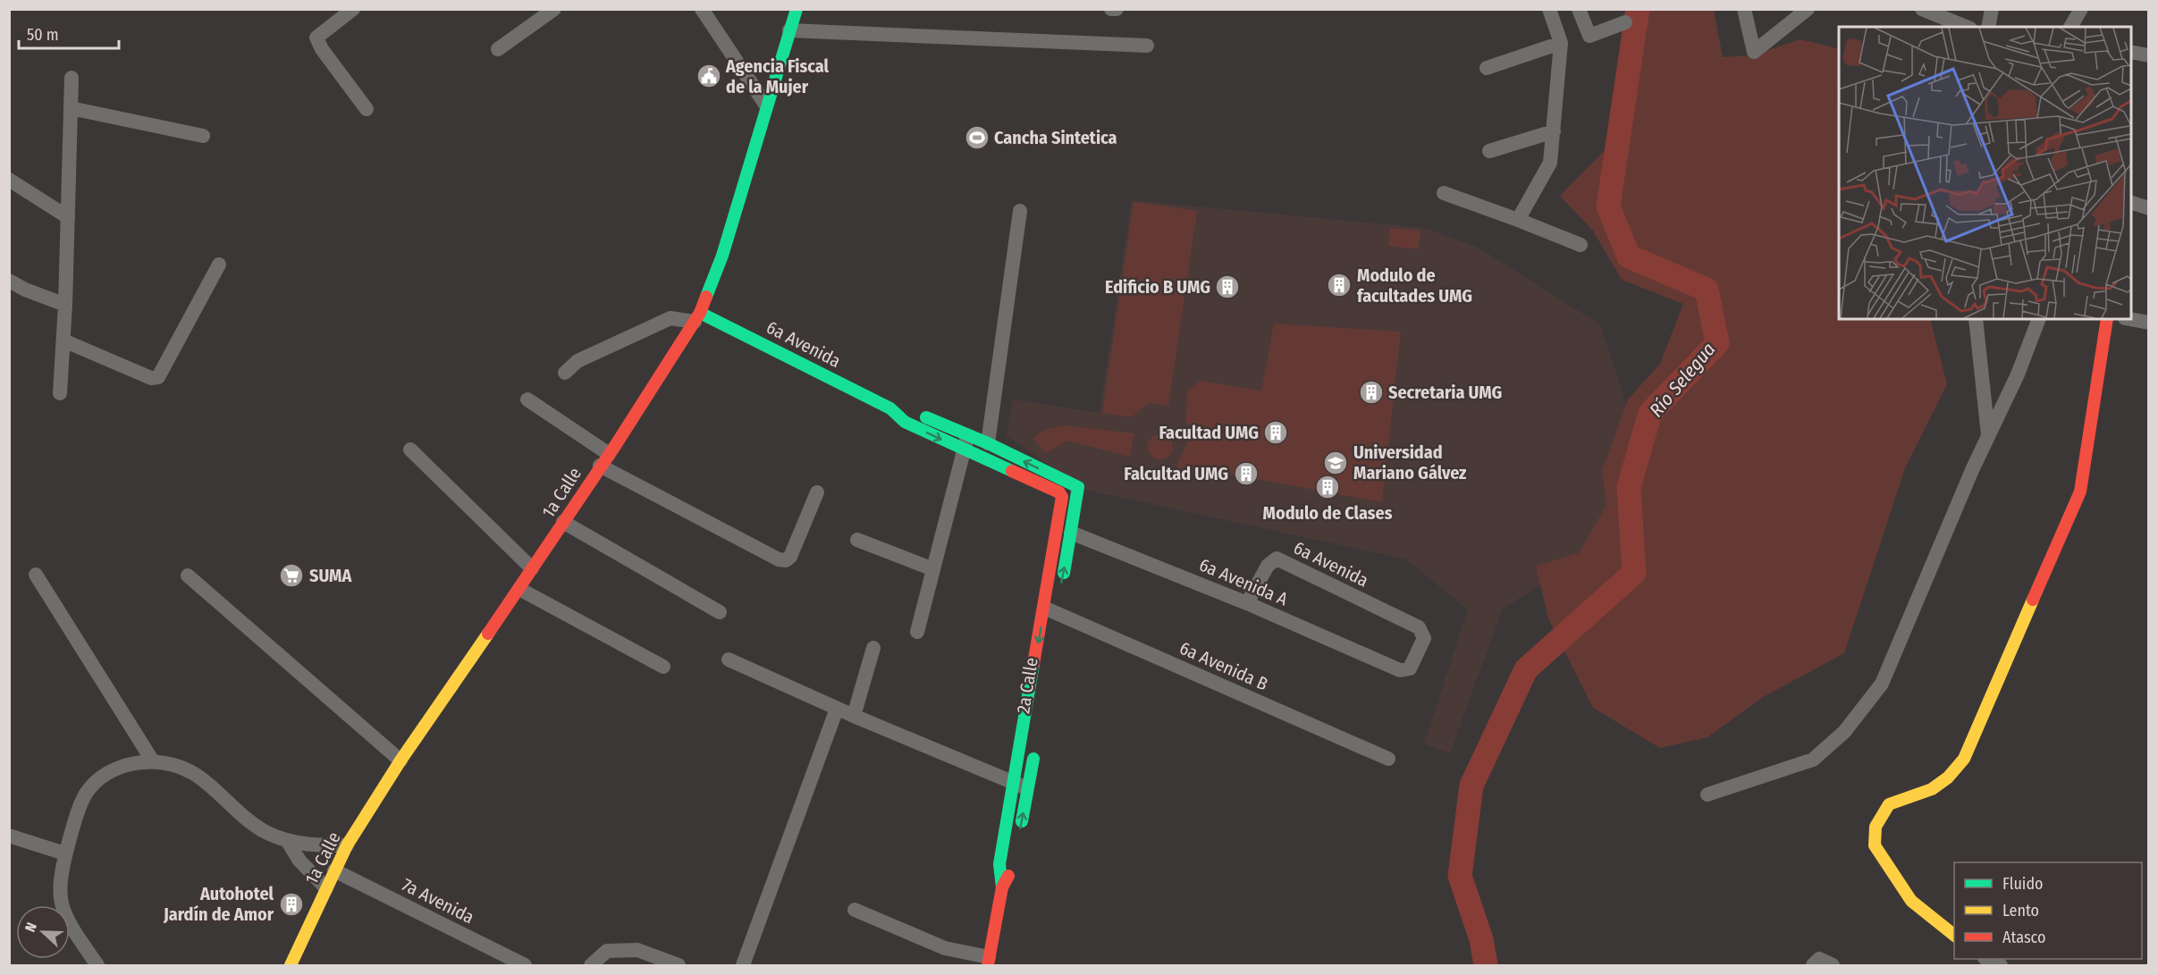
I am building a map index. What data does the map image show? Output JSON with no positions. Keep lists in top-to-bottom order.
{
  "streets": {
    "street": [
      "6a Avenida",
      "1a Calle",
      "6a Avenida A",
      "6a Avenida B",
      "2a Calle",
      "7a Avenida"
    ]
  },
  "crossings": [
    ["6a Avenida", "1a Calle"],
    ["6a Avenida", "6a Avenida A"],
    ["6a Avenida", "2a Calle"],
    ["1a Calle", "7a Avenida"],
    ["6a Avenida B", "2a Calle"]
  ],
  "water": ["Río Selegua"],
  "places": {
    "public building": ["Agencia Fiscal de la Mujer"],
    "sports": ["Cancha Sintetica"],
    "building": [
      "Modulo de facultades UMG",
      "Edificio B UMG",
      "Secretaria UMG",
      "Facultad UMG",
      "Falcultad UMG",
      "Modulo de Clases",
      "Autohotel Jardín de Amor"
    ],
    "school or university": ["Universidad Mariano Gálvez"],
    "supermarket": ["SUMA"]
  },
  "legend": ["Fluido", "Lento", "Atasco"],
  "scale_bar": "50 m",
  "north": "left"
}
